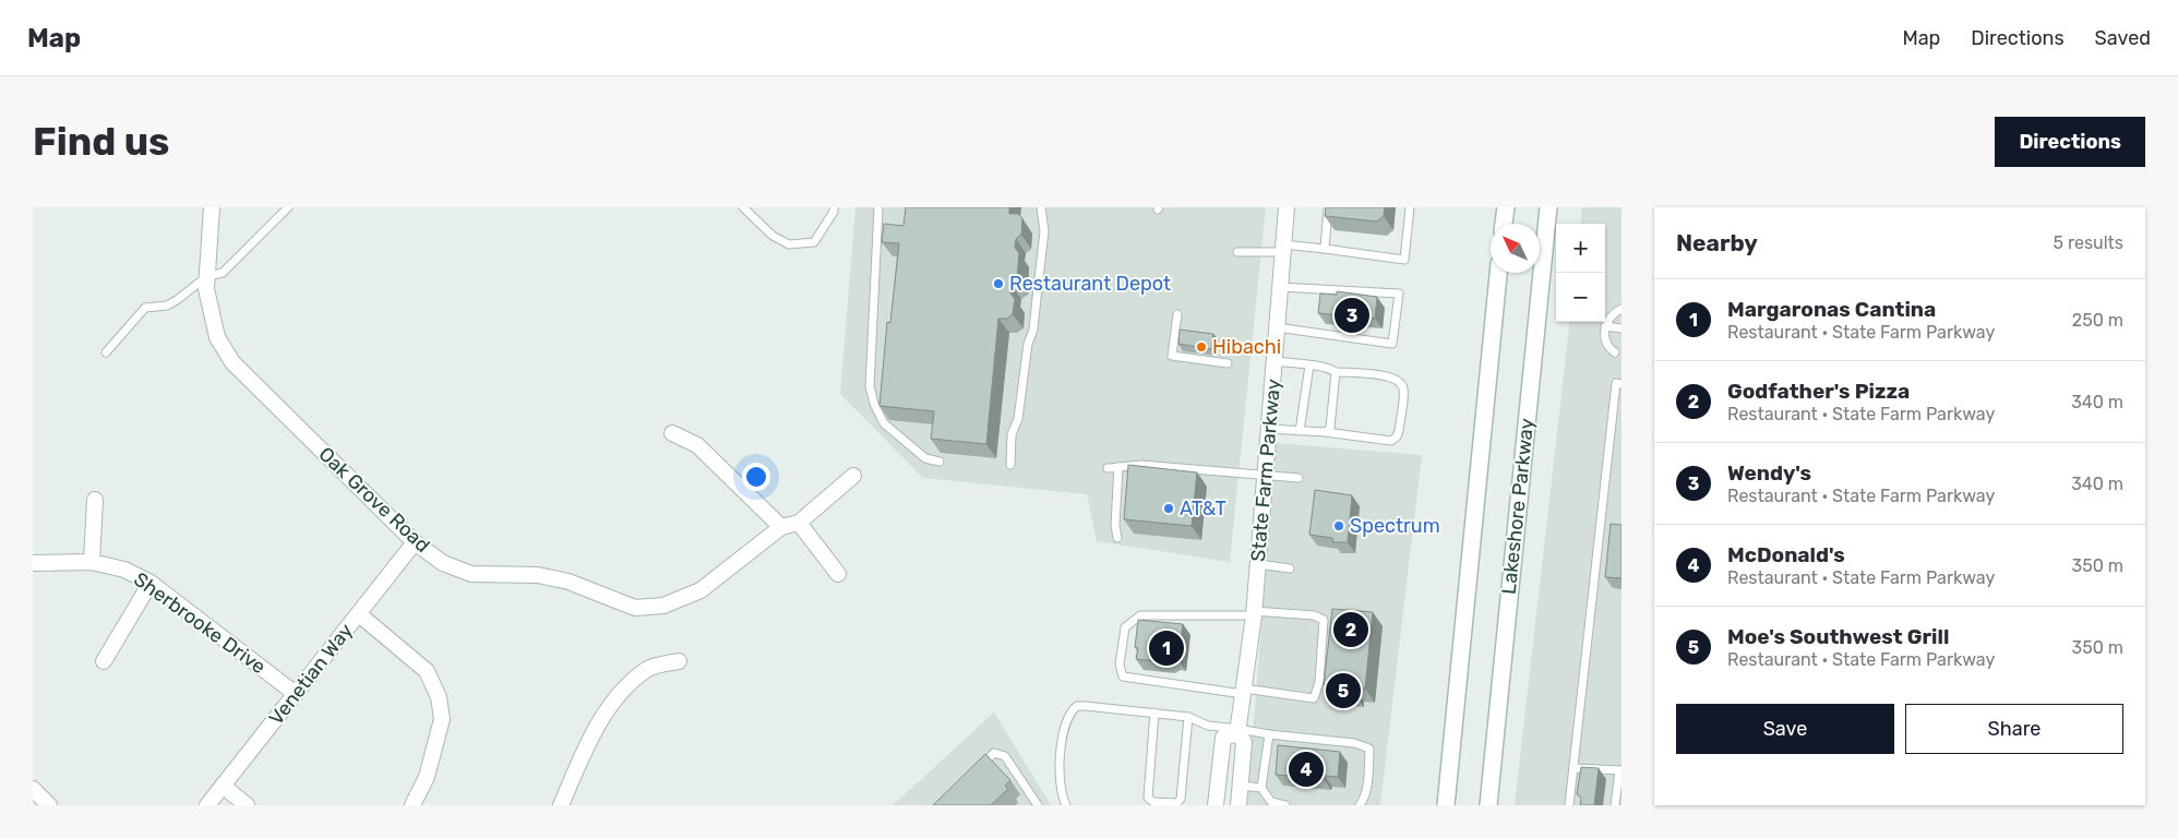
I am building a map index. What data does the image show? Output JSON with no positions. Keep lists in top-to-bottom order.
{
  "streets": {
    "main road": ["Lakeshore Parkway"],
    "street": [
      "State Farm Parkway",
      "Oak Grove Road",
      "Sherbrooke Drive",
      "Venetian Way"
    ]
  },
  "crossings": [
    ["Oak Grove Road", "Venetian Way"],
    ["Sherbrooke Drive", "Venetian Way"]
  ],
  "places": [
    "Restaurant Depot",
    "Hibachi",
    "AT&T",
    "Spectrum"
  ],
  "north": "top left",
  "page": {
    "header": "Map",
    "nav": ["Map", "Directions", "Saved"],
    "buttons": [
      "Directions",
      ["Save", "Share"]
    ],
    "title": "Find us",
    "heading": ["Nearby", "5 results"],
    "map_buttons": ["+", "−"],
    "list": [
      {
        "mark": "1",
        "name": "Margaronas Cantina",
        "note": "Restaurant · State Farm Parkway",
        "value": "250 m"
      },
      {
        "mark": "2",
        "name": "Godfather's Pizza",
        "note": "Restaurant · State Farm Parkway",
        "value": "340 m"
      },
      {
        "mark": "3",
        "name": "Wendy's",
        "note": "Restaurant · State Farm Parkway",
        "value": "340 m"
      },
      {
        "mark": "4",
        "name": "McDonald's",
        "note": "Restaurant · State Farm Parkway",
        "value": "350 m"
      },
      {
        "mark": "5",
        "name": "Moe's Southwest Grill",
        "note": "Restaurant · State Farm Parkway",
        "value": "350 m"
      }
    ],
    "pins": [
      "3",
      "2",
      "1",
      "5",
      "4"
    ]
  }
}
